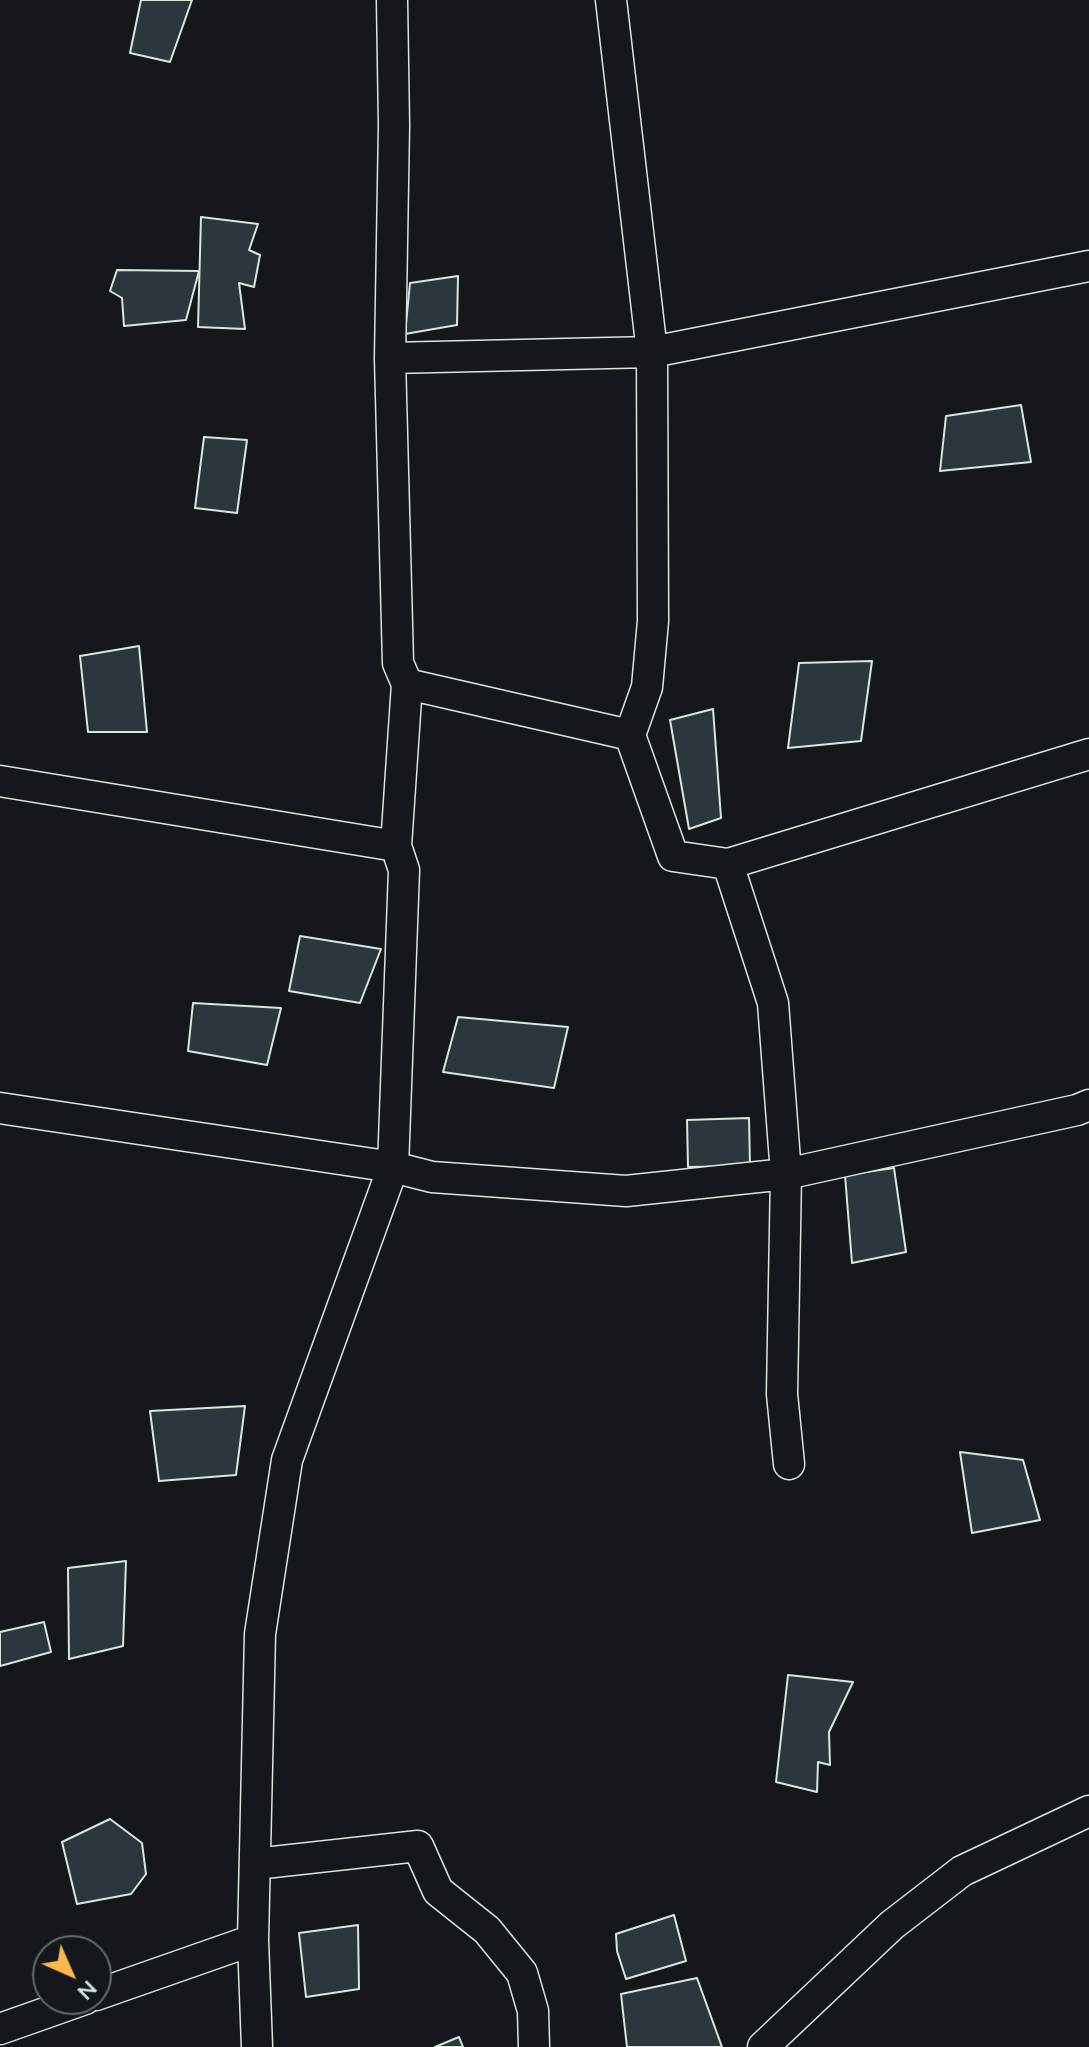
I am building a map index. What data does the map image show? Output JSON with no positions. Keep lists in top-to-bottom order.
{
  "north": "bottom right"
}
